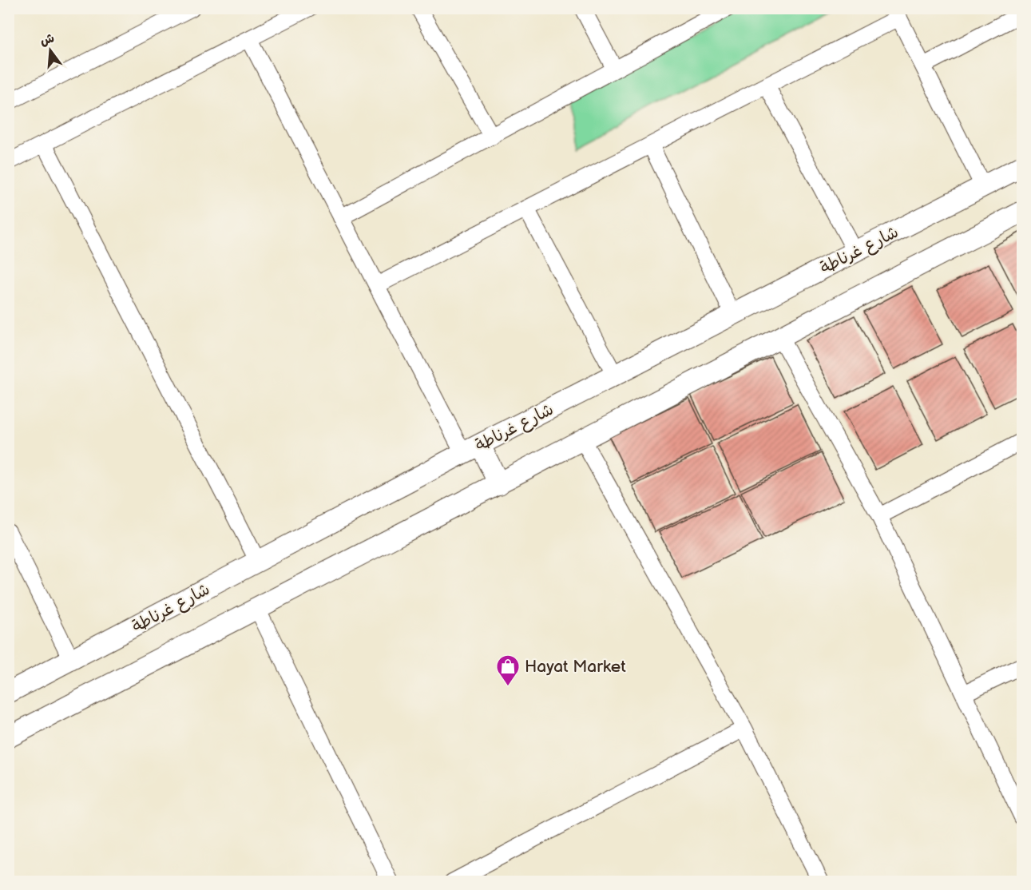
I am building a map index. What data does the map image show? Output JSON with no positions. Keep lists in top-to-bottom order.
{
  "streets": {
    "street": ["شارع غرناطة"]
  },
  "places": {
    "shop": ["Hayat Market"]
  },
  "north": "top"
}
